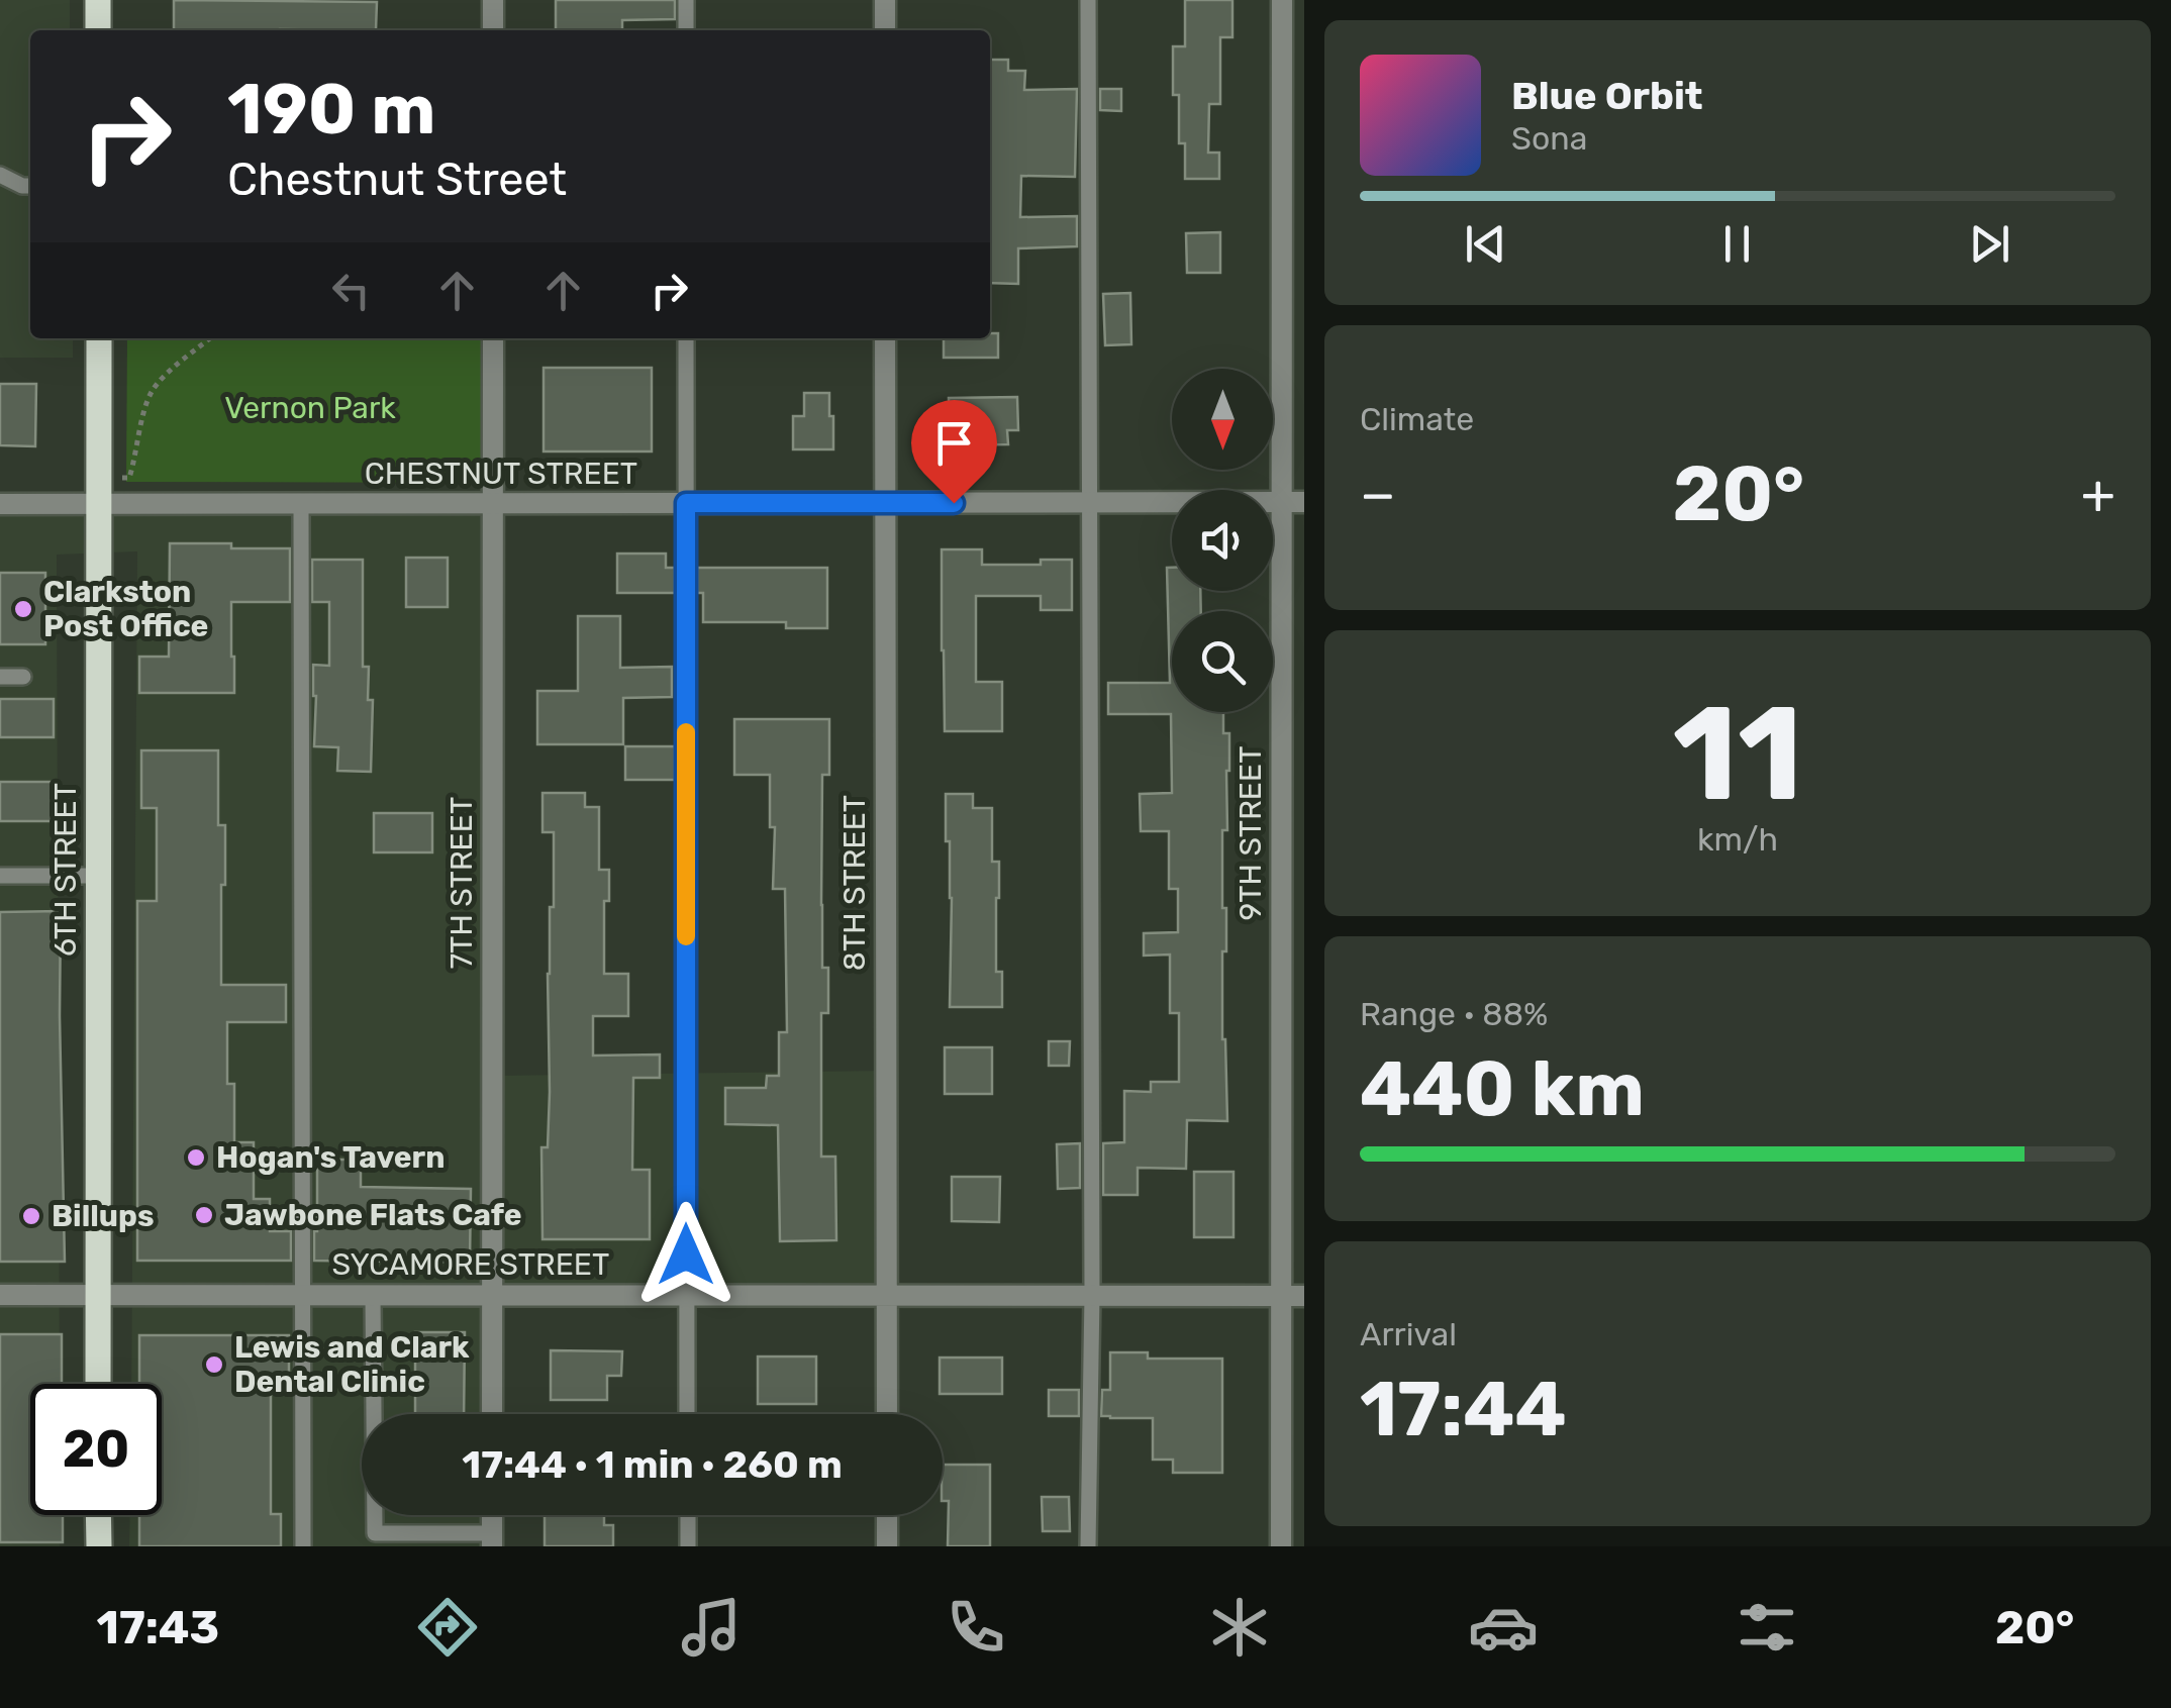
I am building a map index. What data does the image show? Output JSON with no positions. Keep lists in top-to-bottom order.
{
  "streets": {
    "main road": ["6TH STREET"],
    "street": [
      "CHESTNUT STREET",
      "9TH STREET",
      "7TH STREET",
      "8TH STREET",
      "SYCAMORE STREET"
    ]
  },
  "crossings": [
    ["CHESTNUT STREET", "9TH STREET"],
    ["CHESTNUT STREET", "6TH STREET"],
    ["CHESTNUT STREET", "7TH STREET"],
    ["CHESTNUT STREET", "8TH STREET"],
    ["9TH STREET", "SYCAMORE STREET"],
    ["6TH STREET", "SYCAMORE STREET"],
    ["7TH STREET", "SYCAMORE STREET"],
    ["8TH STREET", "SYCAMORE STREET"]
  ],
  "parks": ["Vernon Park"],
  "places": [
    "Clarkston Post Office",
    "Hogan's Tavern",
    "Jawbone Flats Cafe",
    "Billups",
    "Lewis and Clark Dental Clinic"
  ],
  "north": "bottom",
  "page": {
    "turn": ["190 m", "Chestnut Street"],
    "song": ["Blue Orbit", "Sona"],
    "tile": [
      "Climate",
      ["11", "km/h"],
      ["Range · 88%", "440 km"],
      ["Arrival", "17:44"]
    ],
    "heat": ["−", "20°", "+"],
    "limit": "20",
    "trip": "17:44 · 1 min · 260 m",
    "tabs": ["17:43", "20°"]
  }
}
